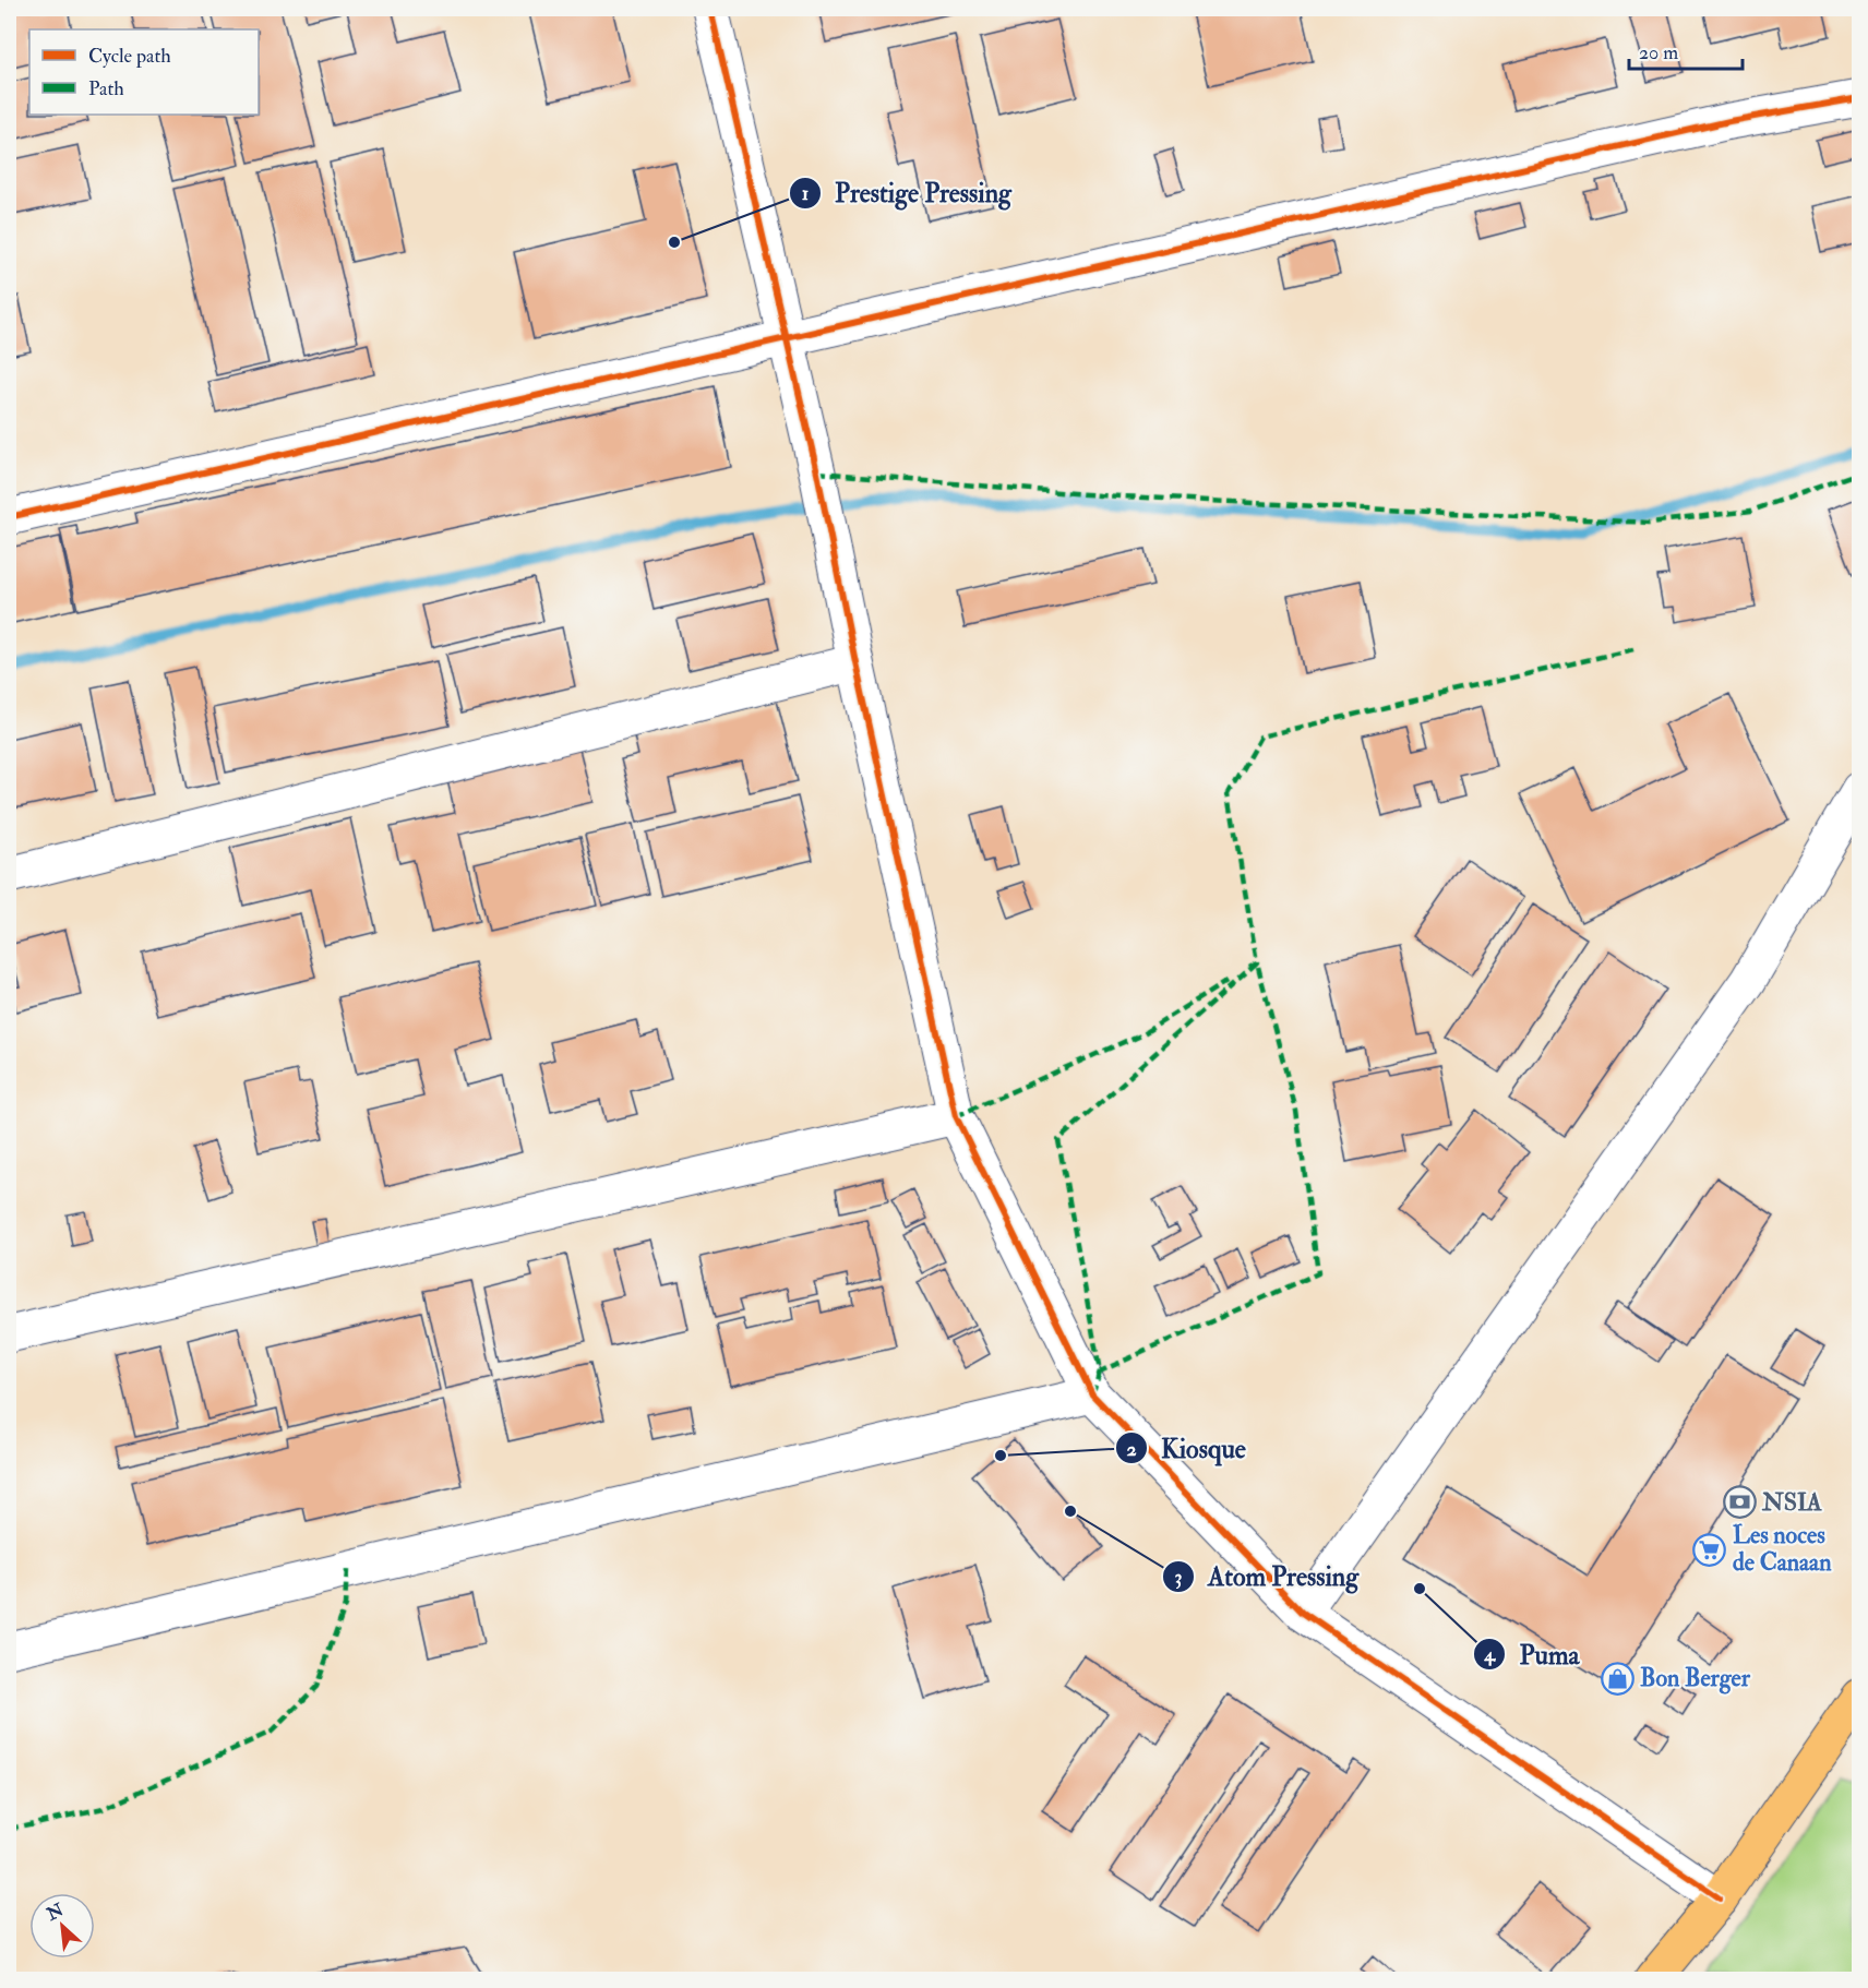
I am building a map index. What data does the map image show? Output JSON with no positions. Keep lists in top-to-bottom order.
{
  "places": {
    "other": [
      "Prestige Pressing",
      "Kiosque",
      "Atom Pressing",
      "Puma"
    ],
    "bank": ["NSIA"],
    "supermarket": ["Les noces de Canaan"],
    "shop": ["Bon Berger"]
  },
  "legend": ["Cycle path", "Path"],
  "scale_bar": "20 m",
  "north": "top left"
}
